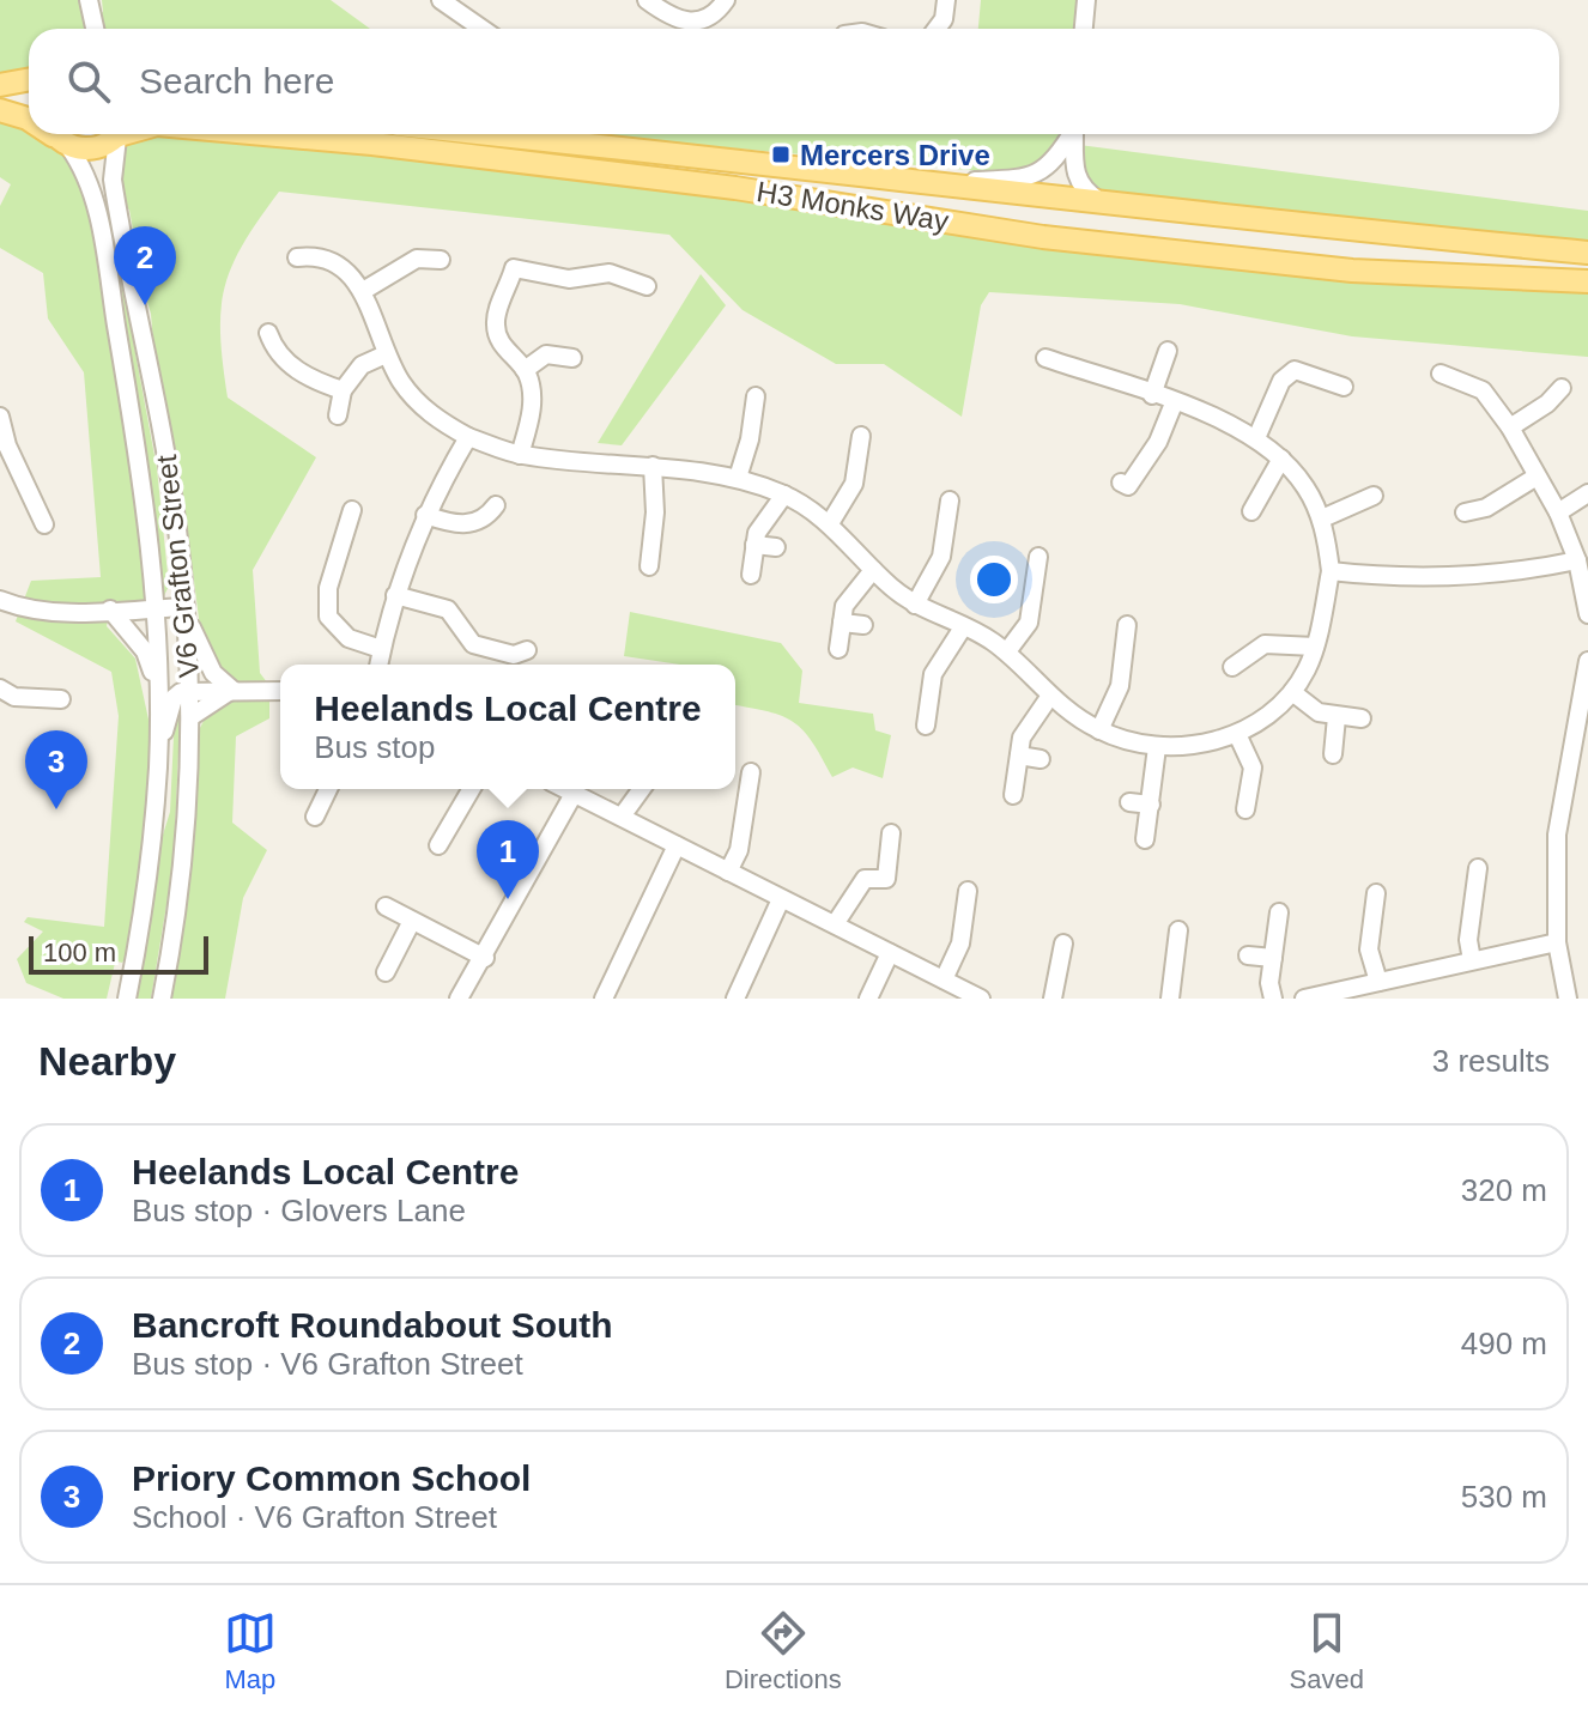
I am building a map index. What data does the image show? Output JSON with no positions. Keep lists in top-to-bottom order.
{
  "streets": {
    "main road": ["H3 Monks Way"],
    "street": ["V6 Grafton Street"]
  },
  "crossings": [
    ["H3 Monks Way", "V6 Grafton Street"]
  ],
  "places": {
    "transit": ["Mercers Drive"]
  },
  "scale_bar": "100 m",
  "page": {
    "search": "Search here",
    "pins": ["2", "3", "1"],
    "popup": ["Heelands Local Centre", "Bus stop"],
    "scale": "100 m",
    "heading": ["Nearby", "3 results"],
    "list": [
      {
        "mark": "1",
        "name": "Heelands Local Centre",
        "note": "Bus stop · Glovers Lane",
        "value": "320 m"
      },
      {
        "mark": "2",
        "name": "Bancroft Roundabout South",
        "note": "Bus stop · V6 Grafton Street",
        "value": "490 m"
      },
      {
        "mark": "3",
        "name": "Priory Common School",
        "note": "School · V6 Grafton Street",
        "value": "530 m"
      }
    ],
    "nav": ["Map", "Directions", "Saved"]
  }
}
